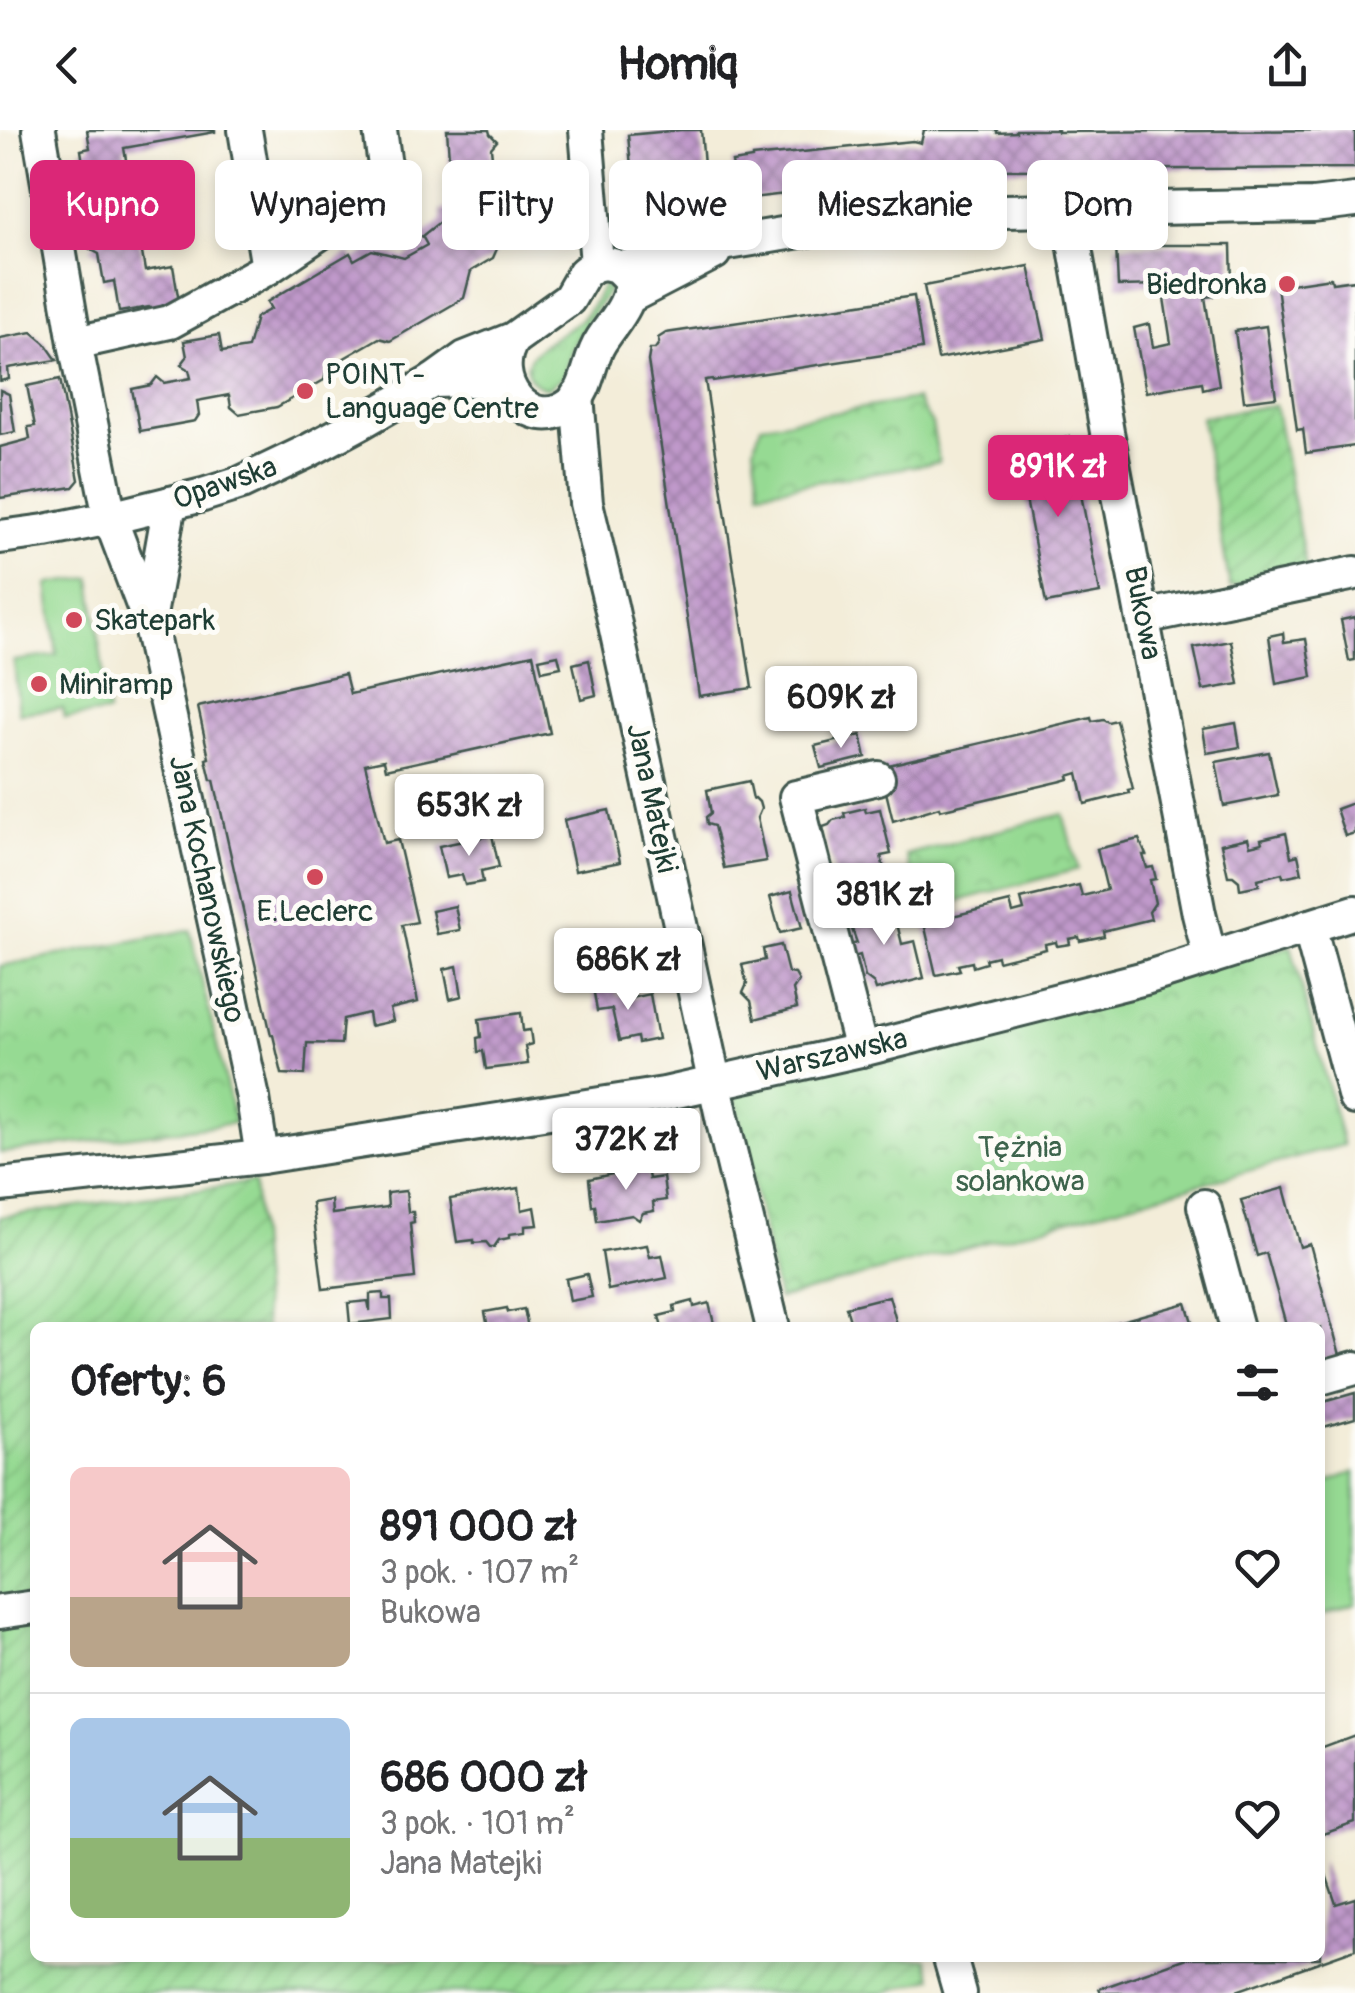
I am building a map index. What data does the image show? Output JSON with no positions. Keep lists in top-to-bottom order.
{
  "streets": {
    "street": [
      "Opawska",
      "Bukowa",
      "Jana Matejki",
      "Jana Kochanowskiego",
      "Warszawska"
    ]
  },
  "crossings": [
    ["Opawska", "Jana Matejki"],
    ["Opawska", "Jana Kochanowskiego"],
    ["Bukowa", "Warszawska"],
    ["Jana Matejki", "Warszawska"],
    ["Jana Kochanowskiego", "Warszawska"]
  ],
  "parks": ["Tężnia solankowa"],
  "places": [
    "Biedronka",
    "POINT - Language Centre",
    "Skatepark",
    "Miniramp",
    "E.Leclerc"
  ],
  "page": {
    "header": "Homiq",
    "chip": [
      "Kupno",
      "Wynajem",
      "Filtry",
      "Nowe",
      "Mieszkanie",
      "Dom"
    ],
    "price": [
      "891K zł",
      "609K zł",
      "653K zł",
      "381K zł",
      "686K zł",
      "372K zł"
    ],
    "heading": "Oferty: 6",
    "list": [
      {
        "name": "891 000 zł",
        "note": "3 pok. · 107 m² · Bukowa"
      },
      {
        "name": "686 000 zł",
        "note": "3 pok. · 101 m² · Jana Matejki"
      }
    ]
  }
}
